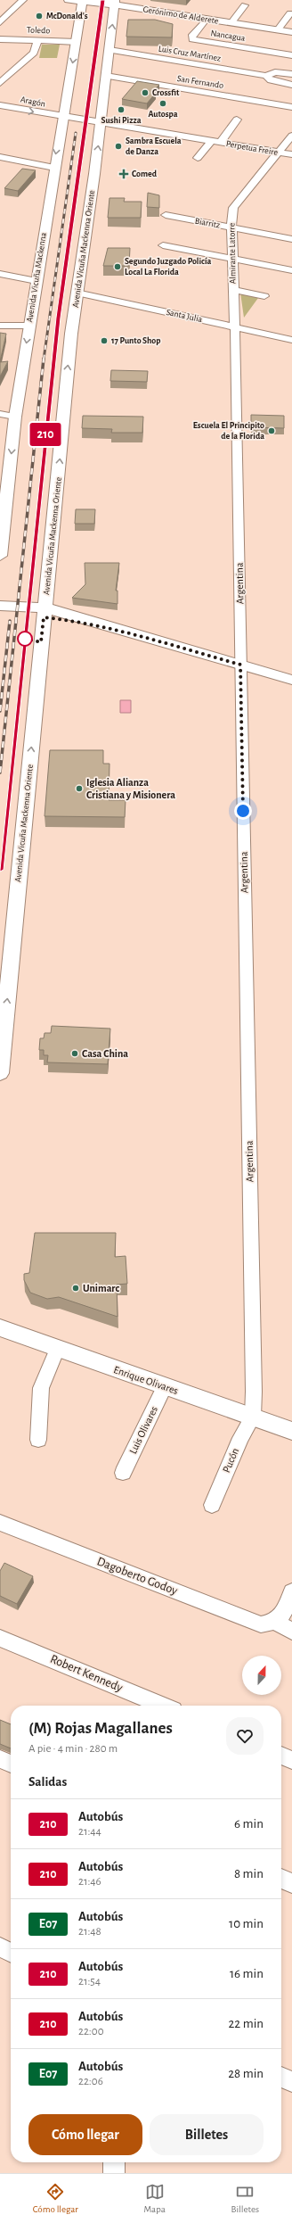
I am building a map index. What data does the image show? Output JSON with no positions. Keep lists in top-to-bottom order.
{
  "streets": {
    "main road": [
      "Gerónimo de Alderete",
      "Avenida Vicuña Mackenna Oriente",
      "Avenida Vicuña Mackenna",
      "Enrique Olivares"
    ],
    "street": [
      "Toledo",
      "Nancagua",
      "Luis Cruz Martínez",
      "San Fernando",
      "Aragón",
      "Perpetua Freire",
      "Biarritz",
      "Almirante Latorre",
      "Santa Julia",
      "Argentina",
      "Luis Olivares",
      "Pucón",
      "Dagoberto Godoy",
      "Robert Kennedy"
    ]
  },
  "crossings": [
    ["Gerónimo de Alderete", "Nancagua"],
    ["Gerónimo de Alderete", "Avenida Vicuña Mackenna Oriente"],
    ["Gerónimo de Alderete", "Avenida Vicuña Mackenna"],
    ["Toledo", "Avenida Vicuña Mackenna"],
    ["Luis Cruz Martínez", "Avenida Vicuña Mackenna Oriente"],
    ["San Fernando", "Avenida Vicuña Mackenna Oriente"],
    ["Aragón", "Perpetua Freire"],
    ["Aragón", "Avenida Vicuña Mackenna"],
    ["Perpetua Freire", "Avenida Vicuña Mackenna Oriente"],
    ["Perpetua Freire", "Almirante Latorre"],
    ["Perpetua Freire", "Avenida Vicuña Mackenna"],
    ["Biarritz", "Almirante Latorre"],
    ["Avenida Vicuña Mackenna Oriente", "Santa Julia"],
    ["Almirante Latorre", "Santa Julia"],
    ["Almirante Latorre", "Argentina"],
    ["Santa Julia", "Argentina"],
    ["Argentina", "Enrique Olivares"],
    ["Argentina", "Pucón"],
    ["Enrique Olivares", "Luis Olivares"],
    ["Enrique Olivares", "Pucón"]
  ],
  "one_way": ["Avenida Vicuña Mackenna Oriente", "Avenida Vicuña Mackenna"],
  "places": {
    "other": [
      "McDonald's",
      "Crossfit",
      "Autospa",
      "Sushi Pizza",
      "Sambra Escuela de Danza",
      "Segundo Juzgado Policía Local La Florida",
      "17 Punto Shop",
      "Escuela El Principito de la Florida",
      "Iglesia Alianza Cristiana y Misionera",
      "Casa China",
      "Unimarc"
    ],
    "health": ["Comed"]
  },
  "lines": ["bus line 210"],
  "north": "top",
  "page": {
    "on_map": "210",
    "heading": [
      ["(M) Rojas Magallanes", "A pie · 4 min · 280 m"],
      "Salidas"
    ],
    "list": [
      {
        "mark": "210",
        "name": "Autobús",
        "note": "21:44",
        "value": "6 min"
      },
      {
        "mark": "210",
        "name": "Autobús",
        "note": "21:46",
        "value": "8 min"
      },
      {
        "mark": "E07",
        "name": "Autobús",
        "note": "21:48",
        "value": "10 min"
      },
      {
        "mark": "210",
        "name": "Autobús",
        "note": "21:54",
        "value": "16 min"
      },
      {
        "mark": "210",
        "name": "Autobús",
        "note": "22:00",
        "value": "22 min"
      },
      {
        "mark": "E07",
        "name": "Autobús",
        "note": "22:06",
        "value": "28 min"
      }
    ],
    "buttons": ["Cómo llegar", "Billetes"],
    "tabs": ["Cómo llegar", "Mapa", "Billetes"]
  }
}
